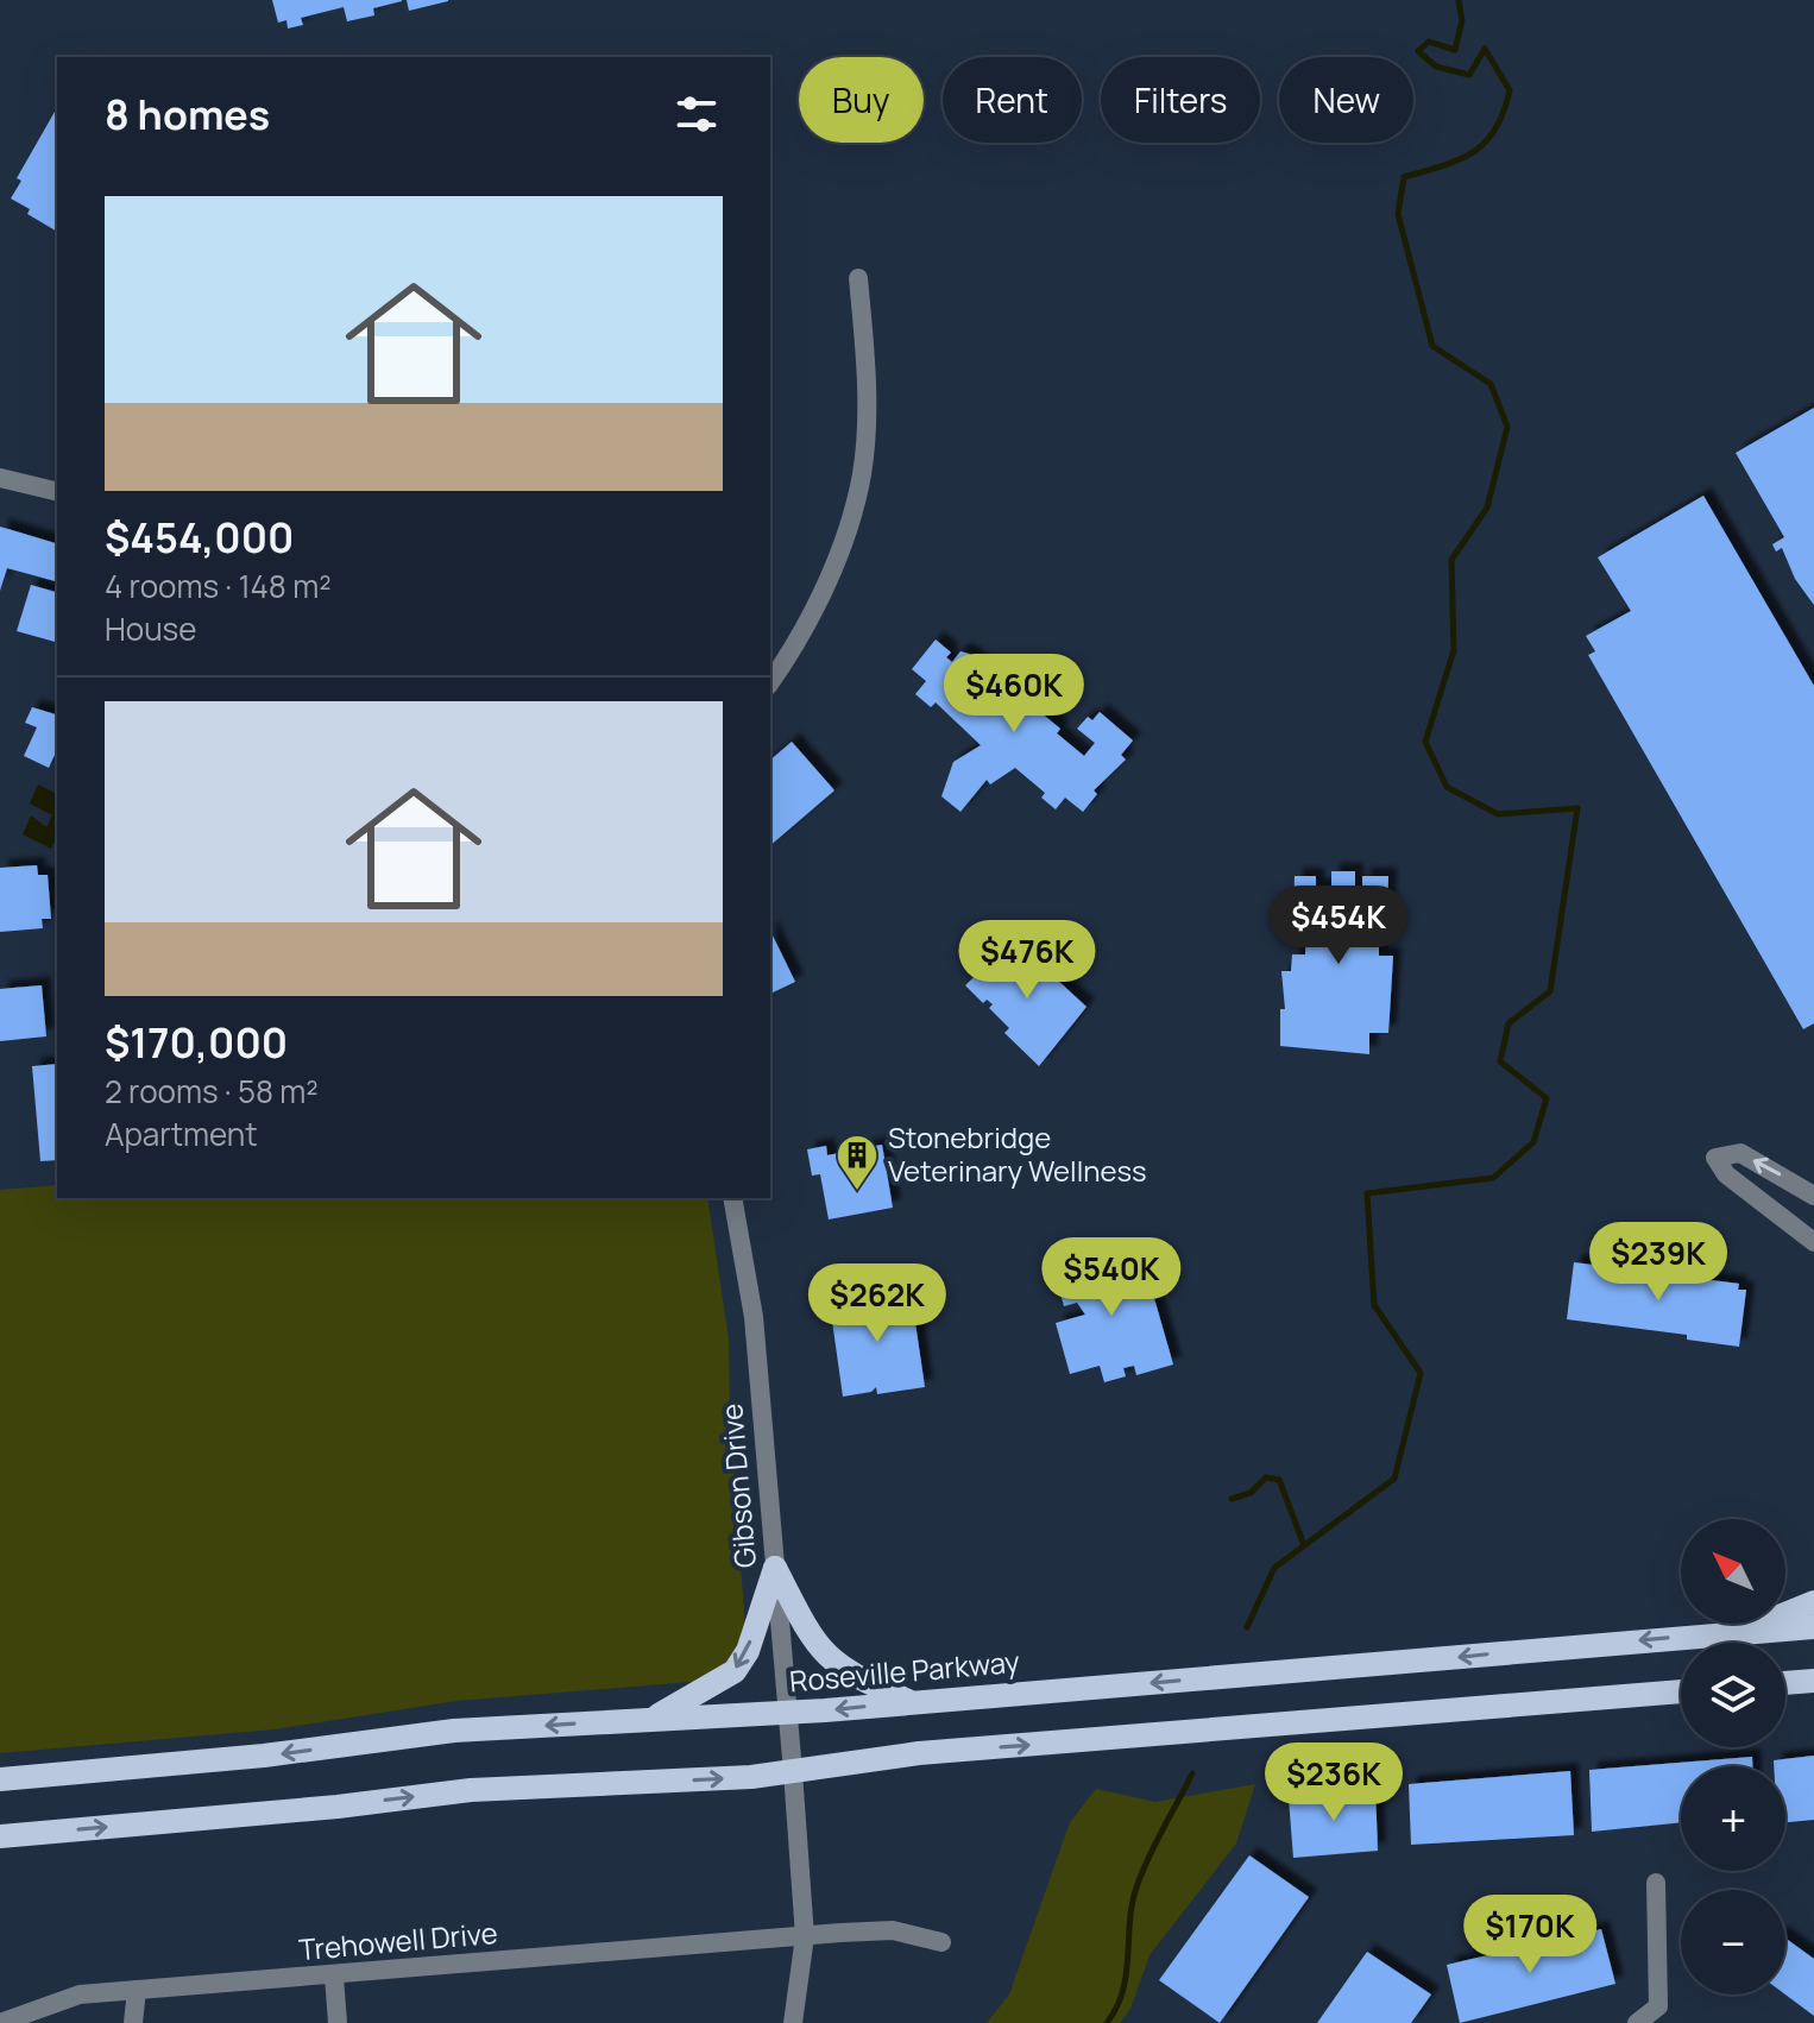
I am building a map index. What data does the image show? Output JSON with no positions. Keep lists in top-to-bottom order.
{
  "streets": {
    "main road": ["Roseville Parkway"],
    "street": ["Gibson Drive", "Trehowell Drive"]
  },
  "crossings": [
    ["Gibson Drive", "Roseville Parkway"],
    ["Gibson Drive", "Trehowell Drive"]
  ],
  "places": {
    "building": ["Stonebridge Veterinary Wellness"]
  },
  "north": "top left",
  "page": {
    "chip": [
      "Buy",
      "Rent",
      "Filters",
      "New"
    ],
    "heading": "8 homes",
    "list": [
      {
        "name": "$454,000",
        "note": "4 rooms · 148 m² · House"
      },
      {
        "name": "$170,000",
        "note": "2 rooms · 58 m² · Apartment"
      }
    ],
    "price": [
      "$460K",
      "$454K",
      "$476K",
      "$239K",
      "$540K",
      "$262K",
      "$236K",
      "$170K"
    ],
    "map_buttons": ["+", "−"]
  }
}
